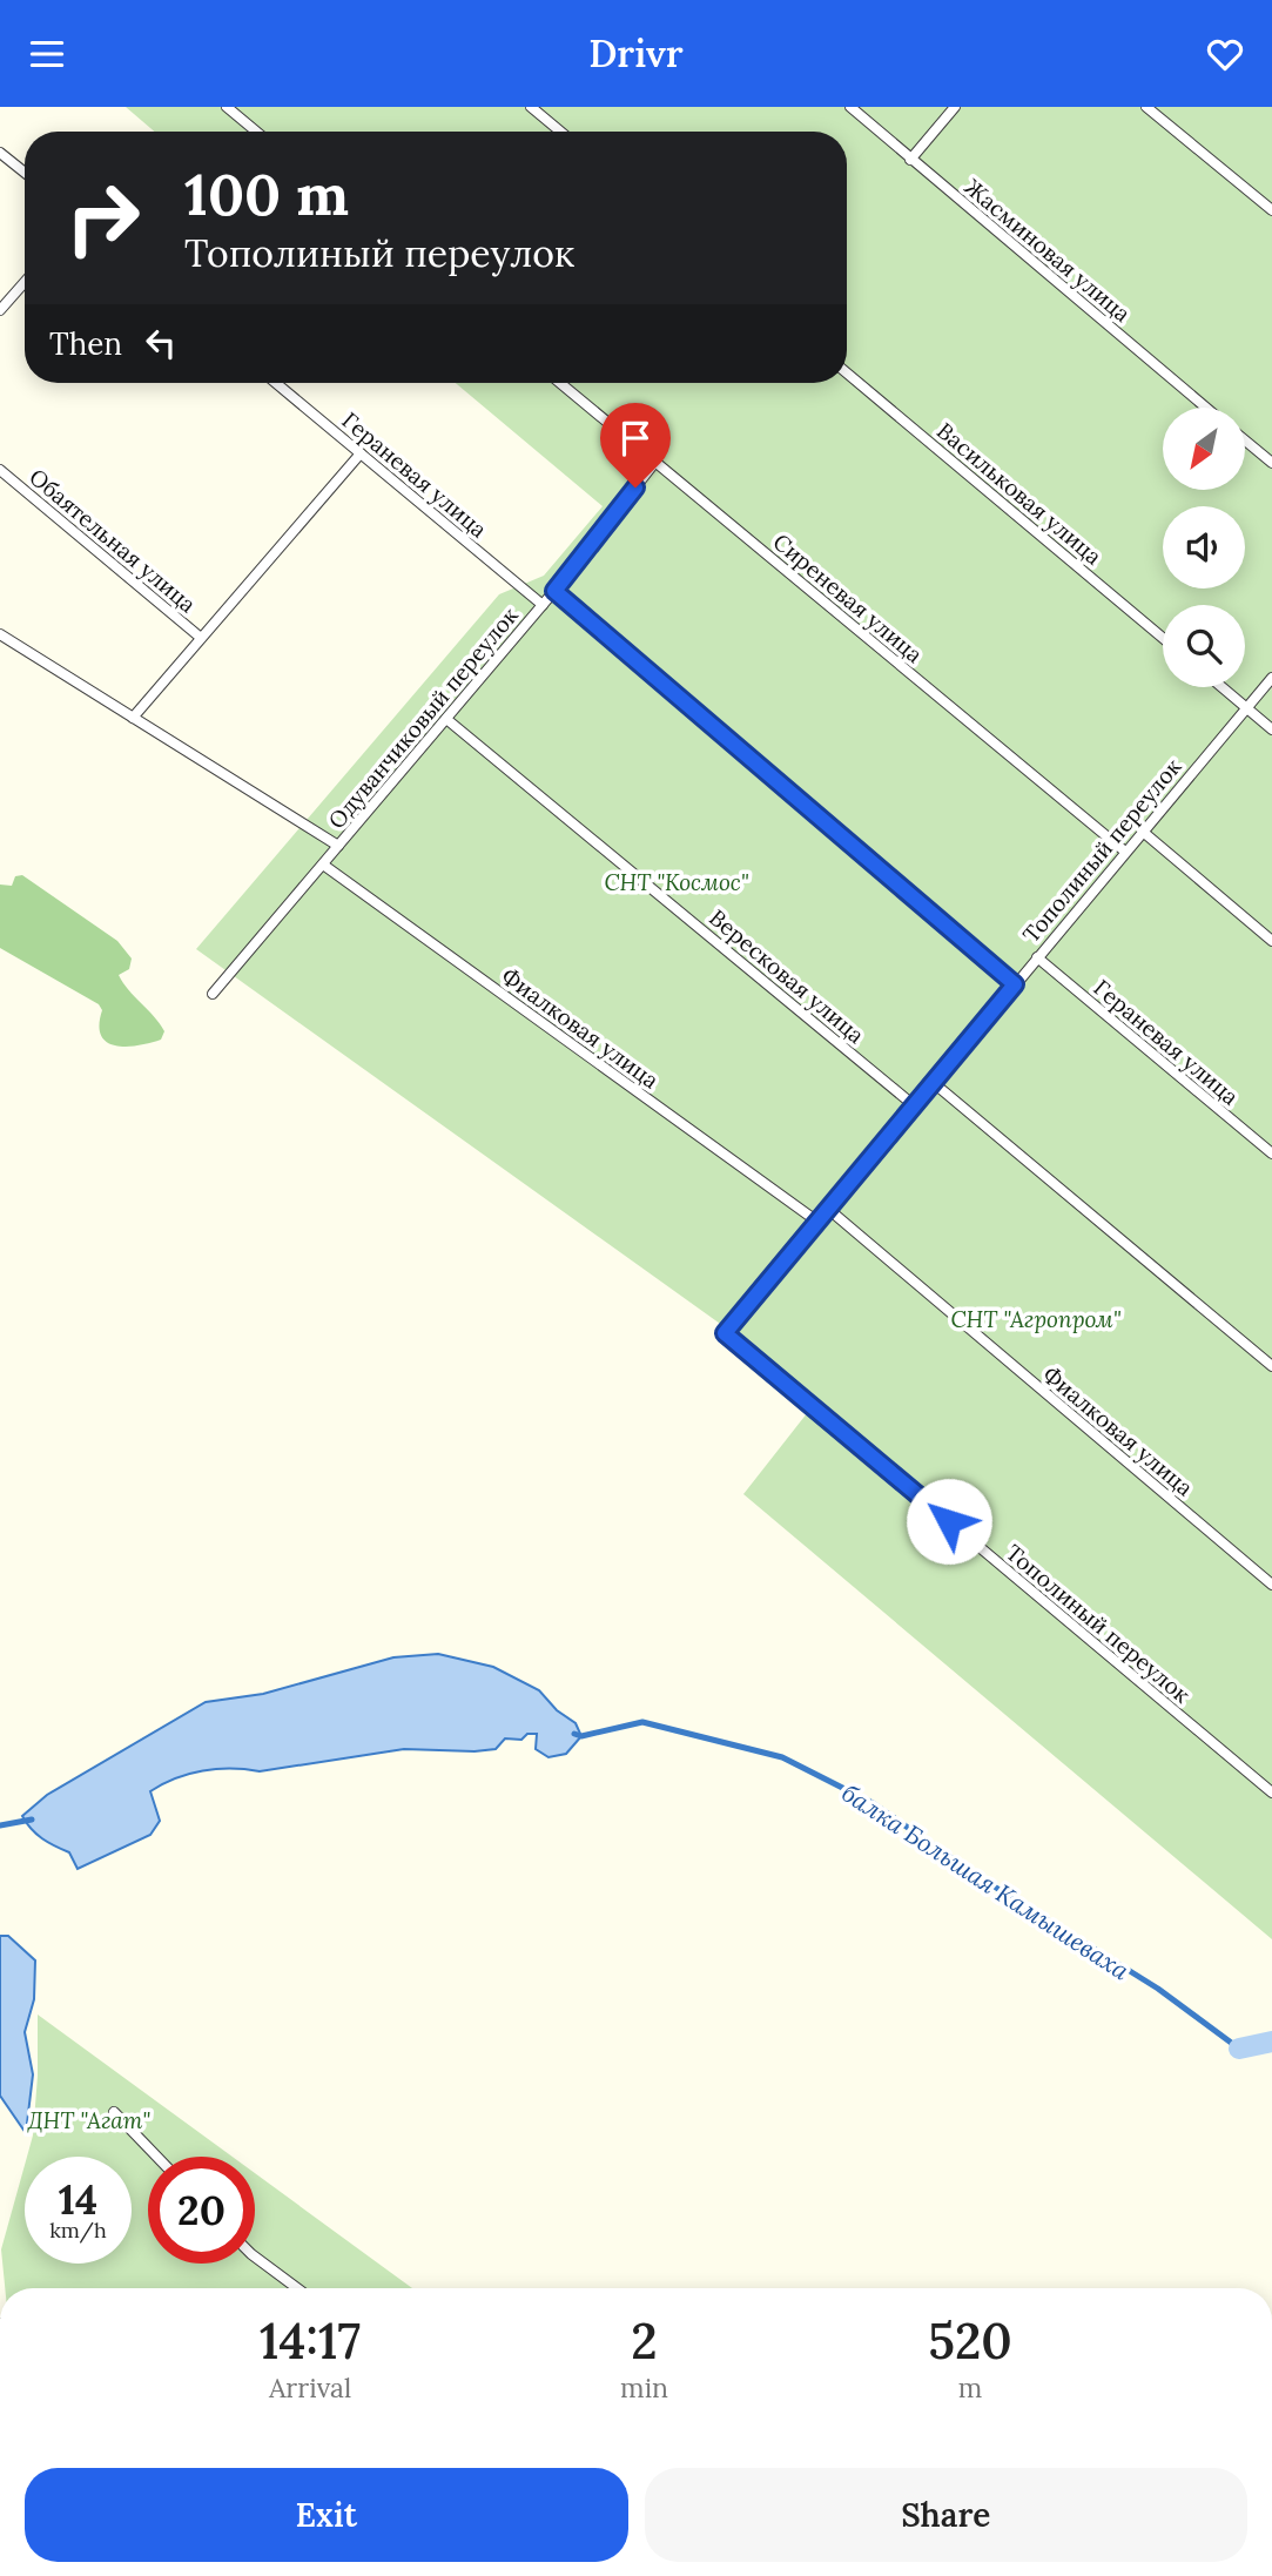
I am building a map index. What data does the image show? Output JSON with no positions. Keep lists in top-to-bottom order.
{
  "streets": {
    "lane": [
      "Жасминовая улица",
      "Гераневая улица",
      "Васильковая улица",
      "Обаятельная улица",
      "Сиреневая улица",
      "Одуванчиковый переулок",
      "Тополиный переулок",
      "Вересковая улица",
      "Фиалковая улица"
    ]
  },
  "crossings": [
    ["Гераневая улица", "Одуванчиковый переулок"],
    ["Гераневая улица", "Тополиный переулок"],
    ["Сиреневая улица", "Одуванчиковый переулок"],
    ["Сиреневая улица", "Тополиный переулок"],
    ["Одуванчиковый переулок", "Вересковая улица"],
    ["Одуванчиковый переулок", "Фиалковая улица"],
    ["Тополиный переулок", "Вересковая улица"],
    ["Тополиный переулок", "Фиалковая улица"]
  ],
  "water": ["балка Большая Камышеваха"],
  "parks": ["СНТ \"Космос\"", "СНТ \"Агропром\"", "ДНТ \"Агат\""],
  "north": "bottom left",
  "page": {
    "header": "Drivr",
    "turn": ["100 m", "Тополиный переулок"],
    "then": "Then",
    "speed": "14 km/h",
    "limit": "20",
    "eta": [
      "14:17",
      "Arrival",
      "2",
      "min",
      "520",
      "m"
    ],
    "buttons": ["Exit", "Share"]
  }
}
